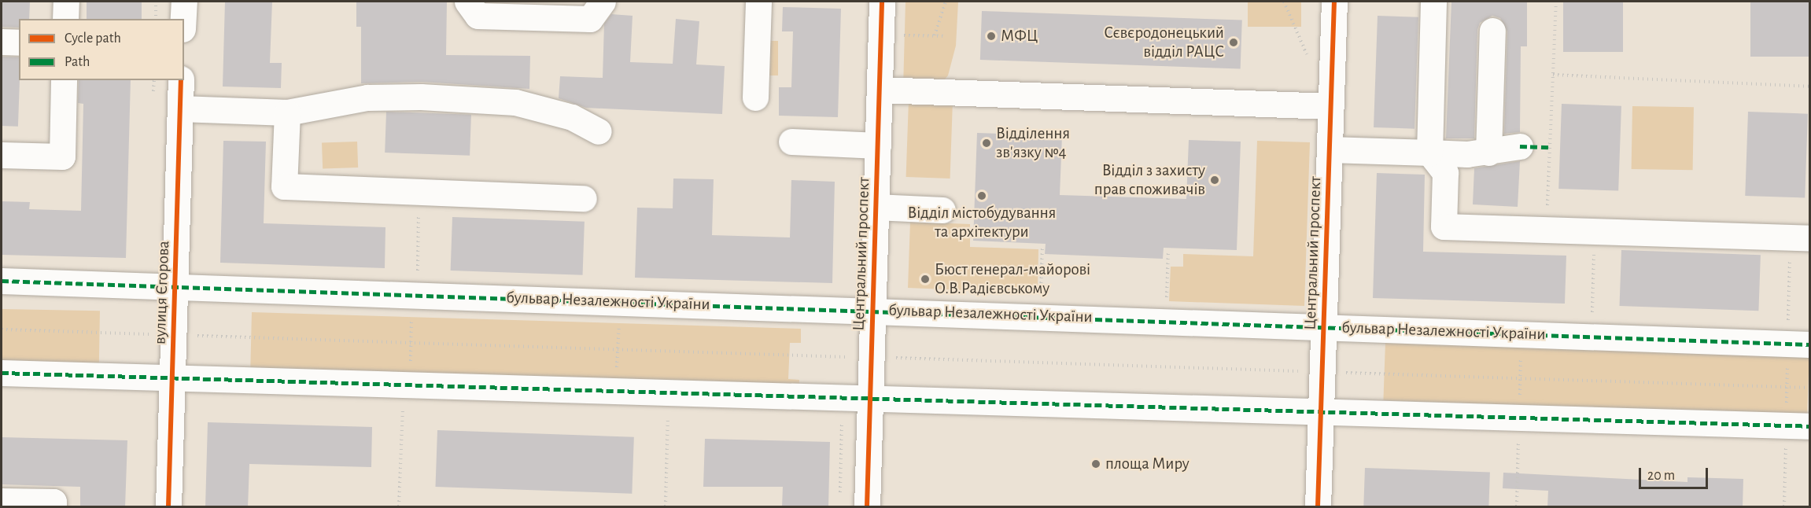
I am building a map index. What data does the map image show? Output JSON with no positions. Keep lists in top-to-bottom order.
{
  "streets": {
    "street": ["Центральний проспект", "вулиця Єгорова", "бульвар Незалежності України"]
  },
  "crossings": [
    ["Центральний проспект", "бульвар Незалежності України"],
    ["вулиця Єгорова", "бульвар Незалежності України"]
  ],
  "places": [
    "МФЦ",
    "Сєвєродонецький відділ РАЦС",
    "Відділення зв'язку №4",
    "Відділ з захисту прав споживачів",
    "Відділ містобудування та архітектури",
    "Бюст генерал-майорові О.В.Радієвському",
    "площа Миру"
  ],
  "legend": ["Cycle path", "Path"],
  "scale_bar": "20 m"
}
